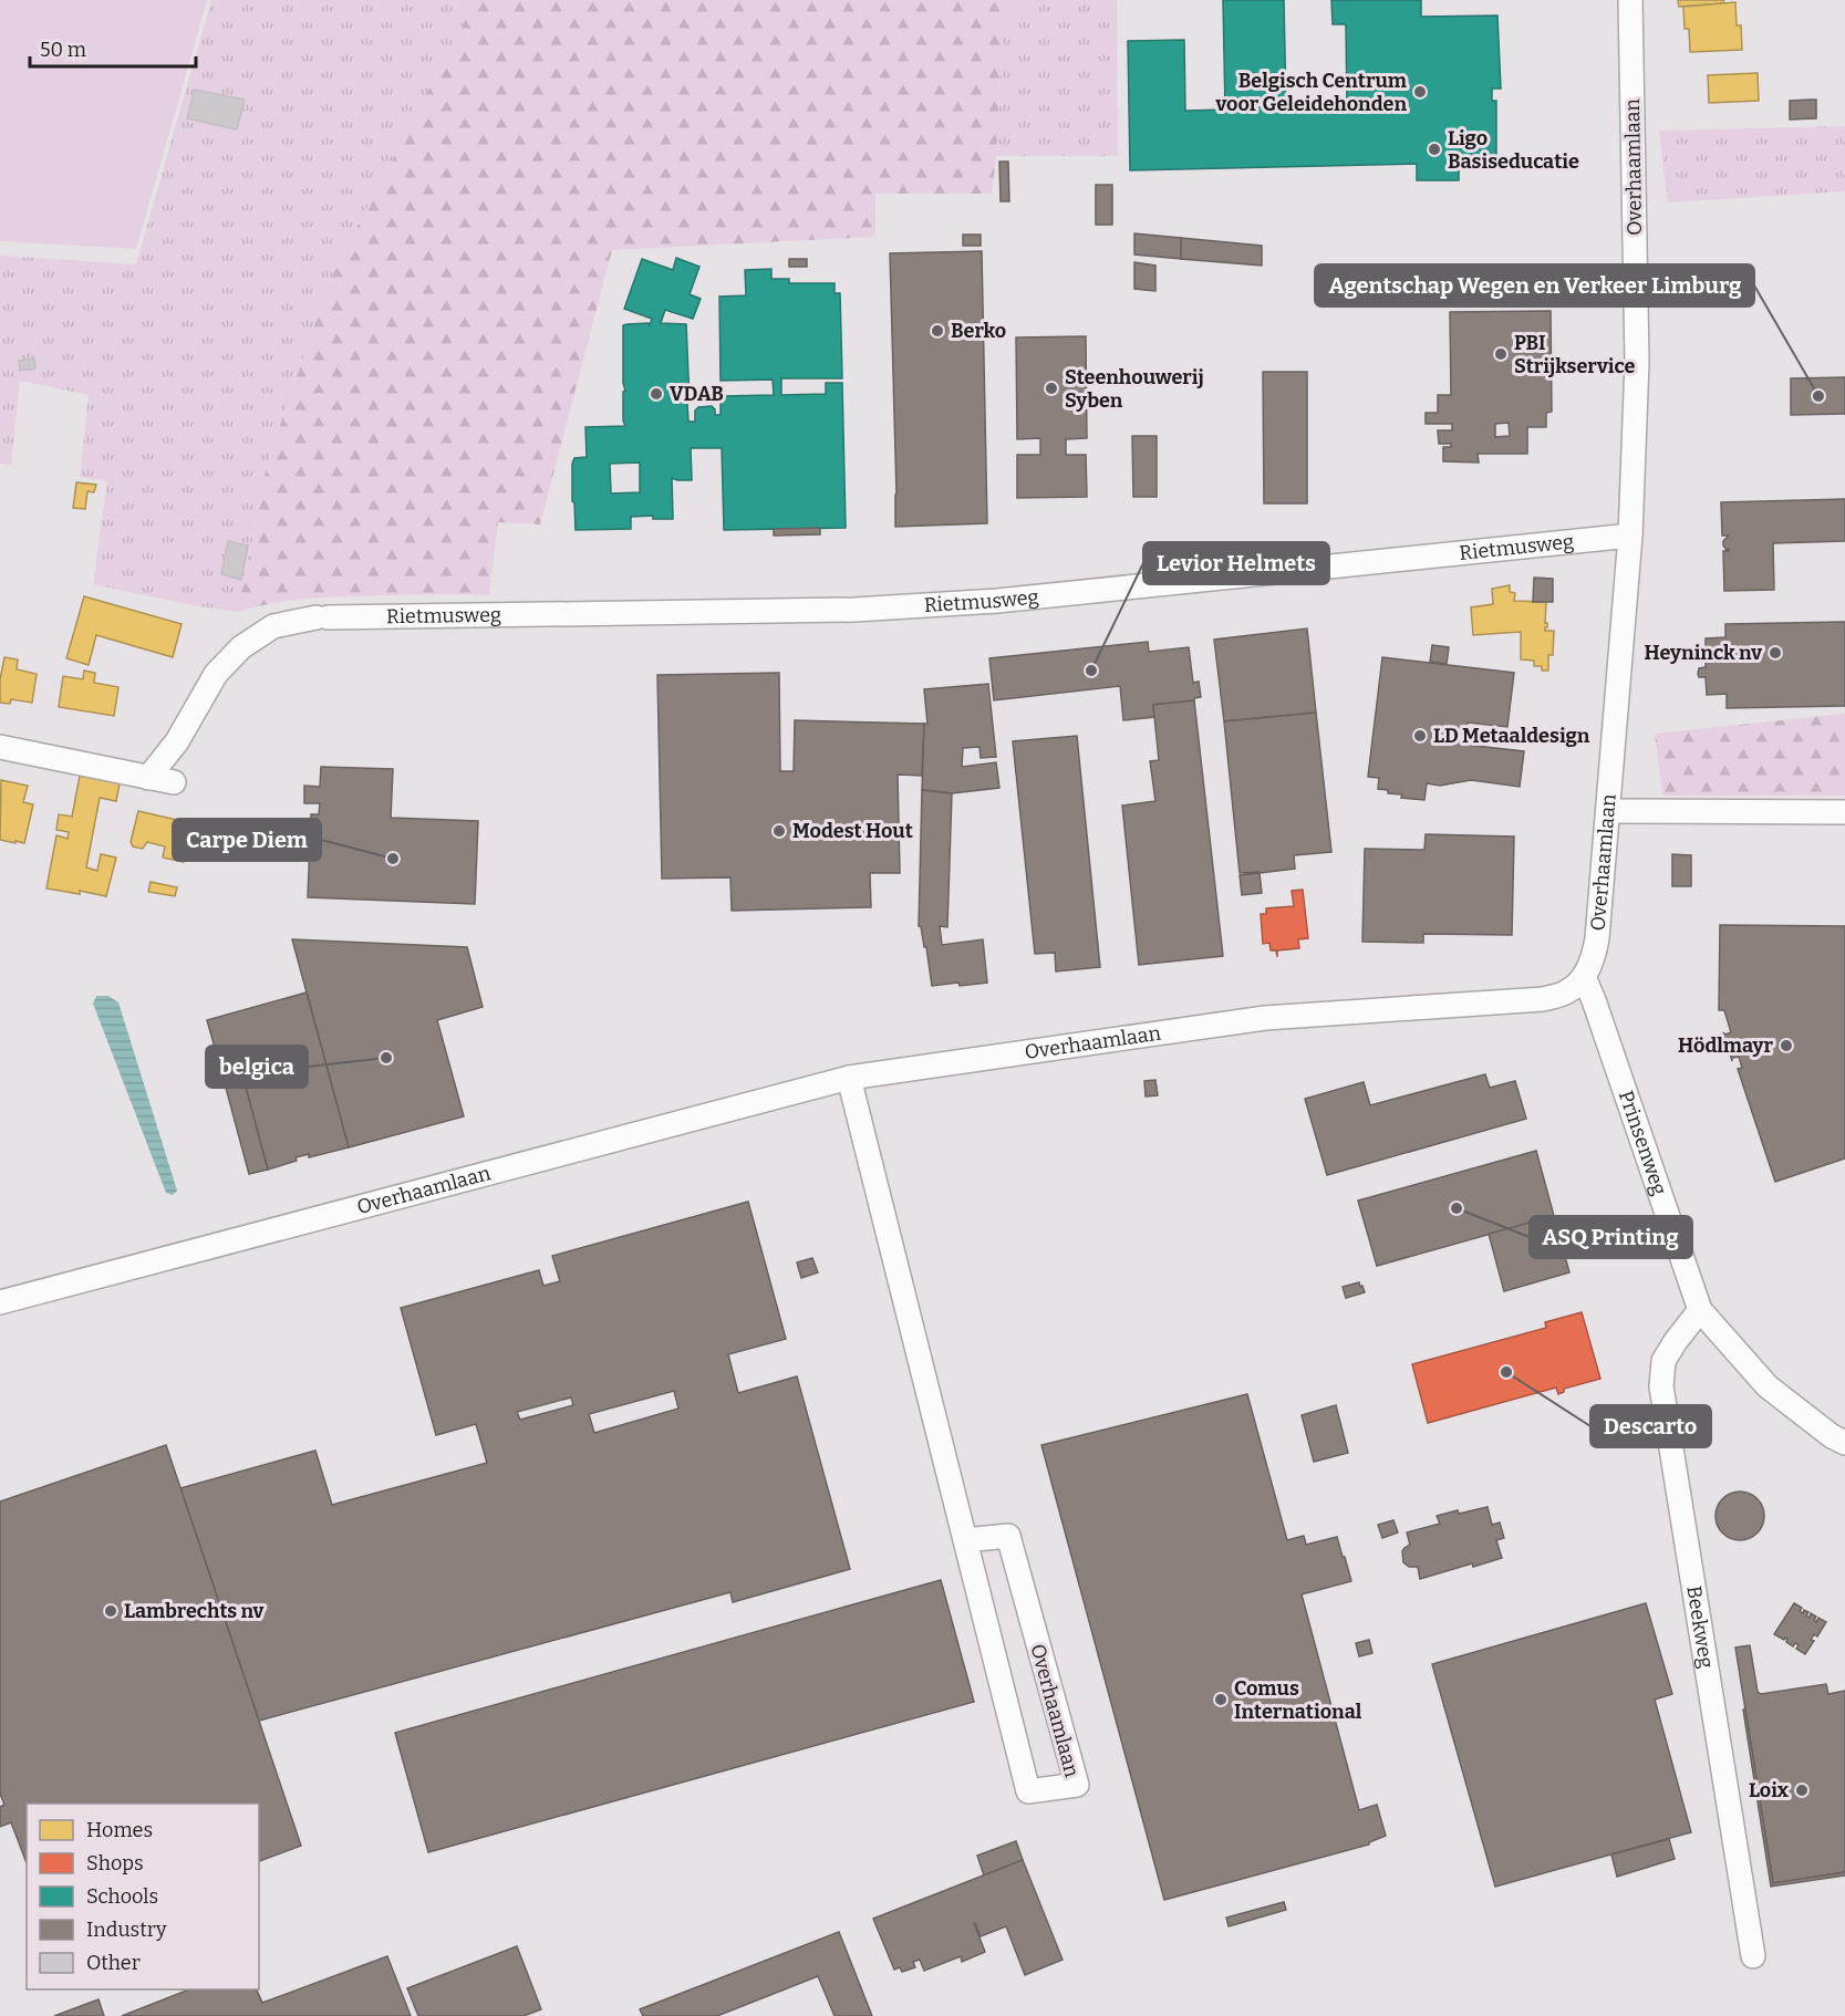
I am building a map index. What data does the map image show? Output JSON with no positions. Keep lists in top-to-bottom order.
{
  "streets": {
    "street": [
      "Overhaamlaan",
      "Rietmusweg",
      "Prinsenweg",
      "Beekweg"
    ]
  },
  "crossings": [
    ["Overhaamlaan", "Rietmusweg"],
    ["Overhaamlaan", "Prinsenweg"],
    ["Prinsenweg", "Beekweg"]
  ],
  "places": [
    "Belgisch Centrum voor Geleidehonden",
    "Ligo Basiseducatie",
    "Berko",
    "PBI Strijkservice",
    "Steenhouwerij Syben",
    "VDAB",
    "Agentschap Wegen en Verkeer Limburg",
    "Heyninck nv",
    "Levior Helmets",
    "LD Metaaldesign",
    "Modest Hout",
    "Carpe Diem",
    "Hödlmayr",
    "belgica",
    "ASQ Printing",
    "Descarto",
    "Lambrechts nv",
    "Comus International",
    "Loix"
  ],
  "legend": [
    "Homes",
    "Shops",
    "Schools",
    "Industry",
    "Other"
  ],
  "scale_bar": "50 m"
}
